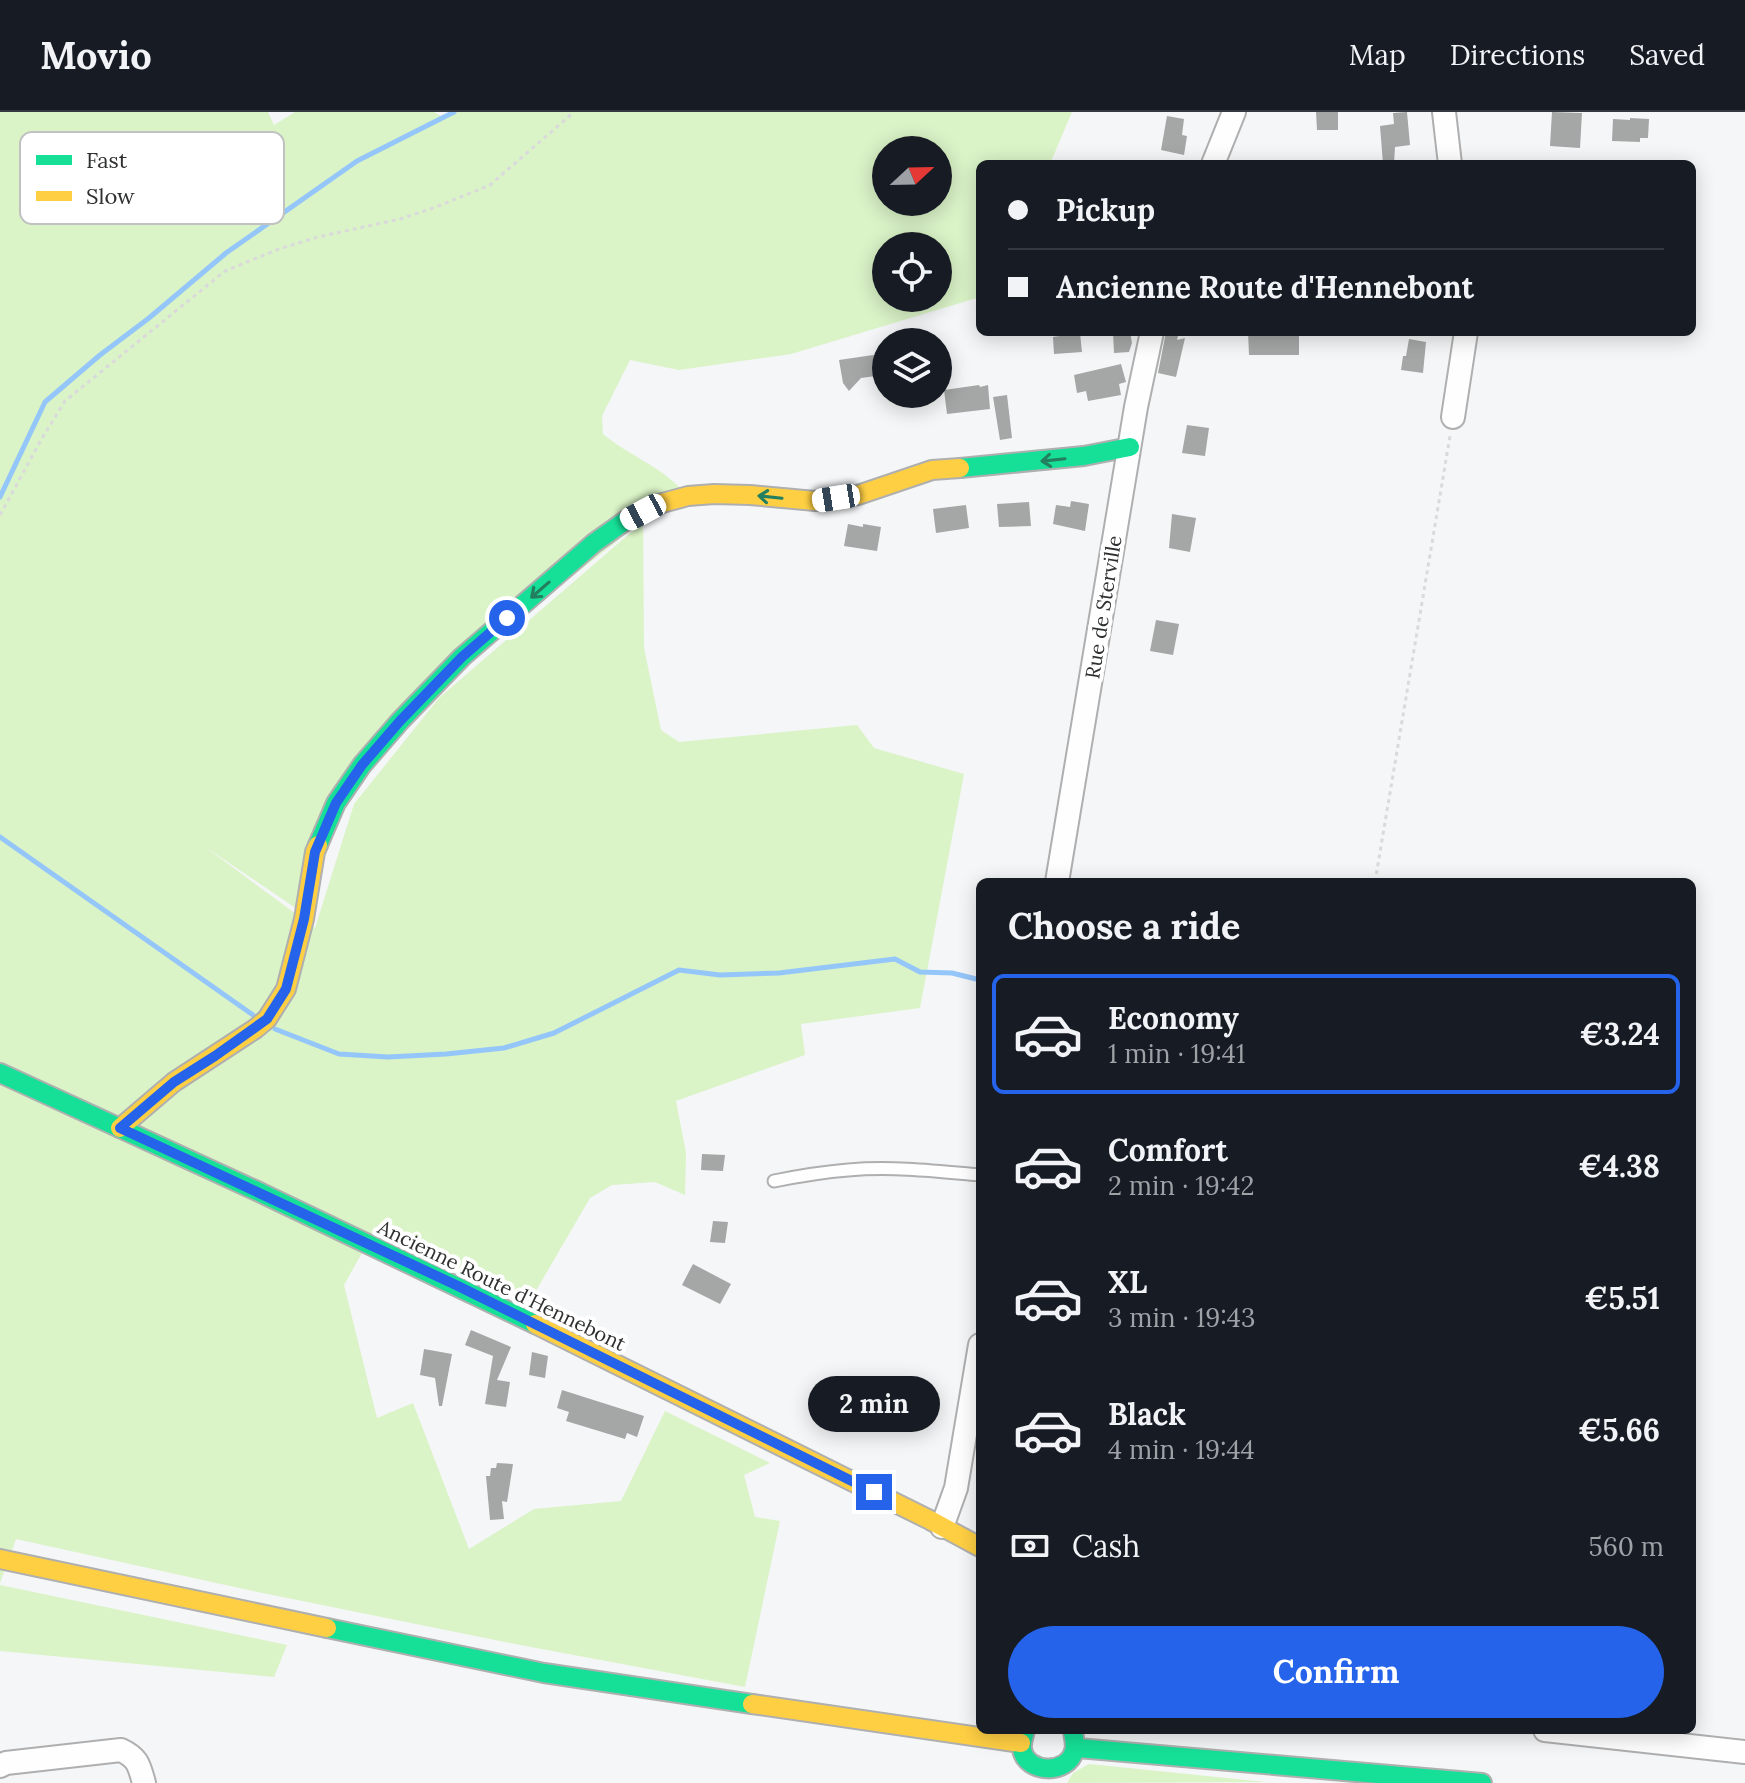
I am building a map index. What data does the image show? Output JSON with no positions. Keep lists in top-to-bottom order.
{
  "streets": {
    "street": ["Rue de Sterville", "Ancienne Route d'Hennebont"]
  },
  "legend": ["Fast", "Slow"],
  "north": "right",
  "page": {
    "header": "Movio",
    "nav": ["Map", "Directions", "Saved"],
    "banner": ["Pickup", "Ancienne Route d'Hennebont"],
    "heading": "Choose a ride",
    "list": [
      {
        "name": "Economy",
        "note": "1 min · 19:41",
        "value": "€3.24"
      },
      {
        "name": "Comfort",
        "note": "2 min · 19:42",
        "value": "€4.38"
      },
      {
        "name": "XL",
        "note": "3 min · 19:43",
        "value": "€5.51"
      },
      {
        "name": "Black",
        "note": "4 min · 19:44",
        "value": "€5.66"
      }
    ],
    "bubble": "2 min",
    "pay": ["Cash", "560 m"],
    "buttons": "Confirm"
  }
}
